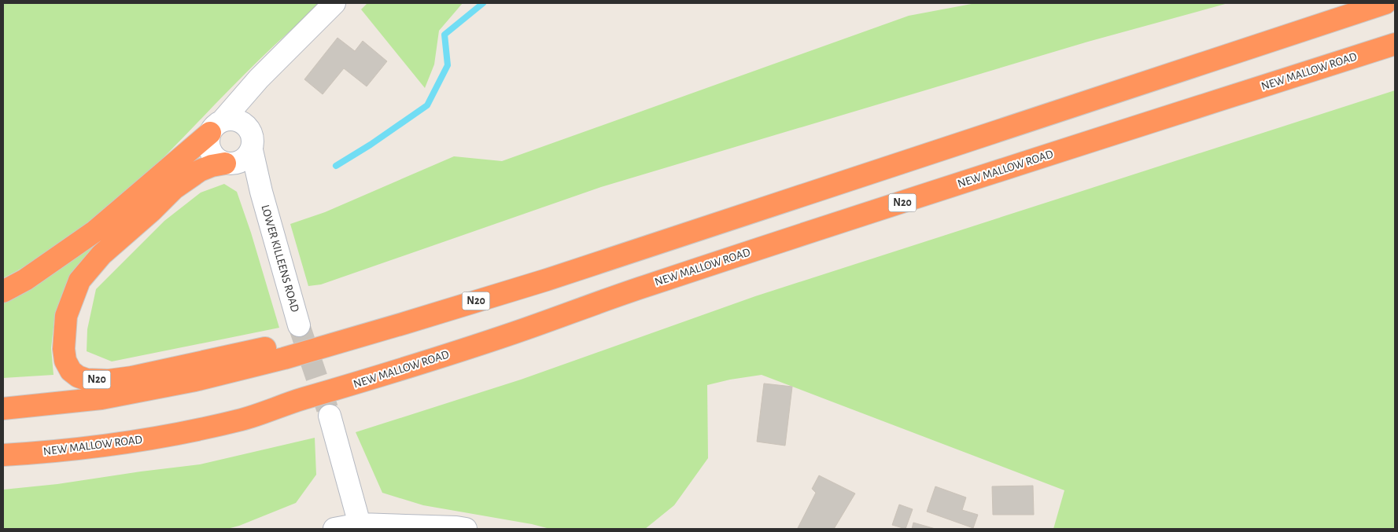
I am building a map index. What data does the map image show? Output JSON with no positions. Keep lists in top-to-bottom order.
{
  "streets": {
    "highway": ["NEW MALLOW ROAD", "N20"],
    "street": ["LOWER KILLEENS ROAD"]
  },
  "crossings": [
    ["N20", "LOWER KILLEENS ROAD"]
  ]
}
